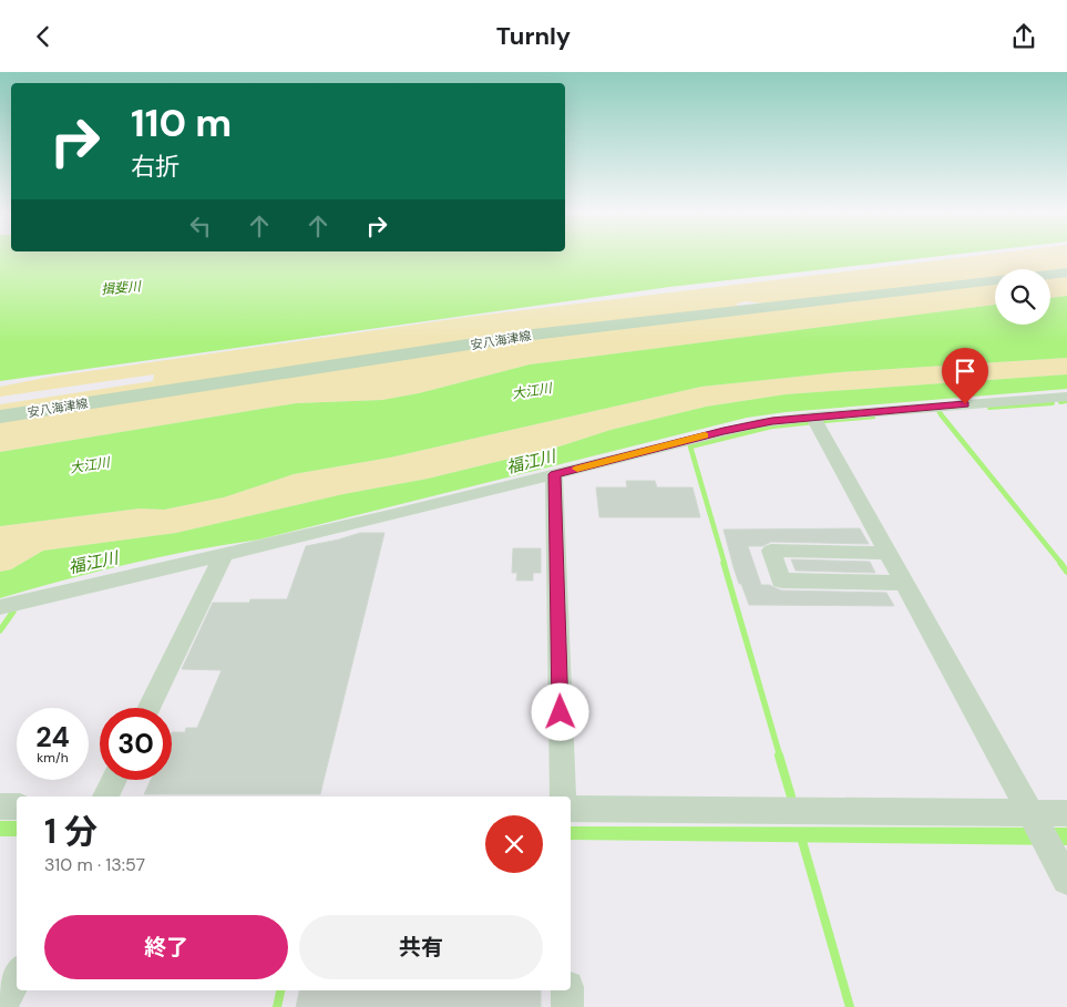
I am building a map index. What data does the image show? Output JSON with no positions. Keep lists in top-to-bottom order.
{
  "streets": {
    "main road": ["安八海津線"]
  },
  "water": ["揖斐川", "大江川", "福江川"],
  "page": {
    "header": "Turnly",
    "turn": ["110 m", "右折"],
    "speed": "24 km/h",
    "limit": "30",
    "heading": ["1 分", "310 m · 13:57"],
    "buttons": ["終了", "共有"]
  }
}
